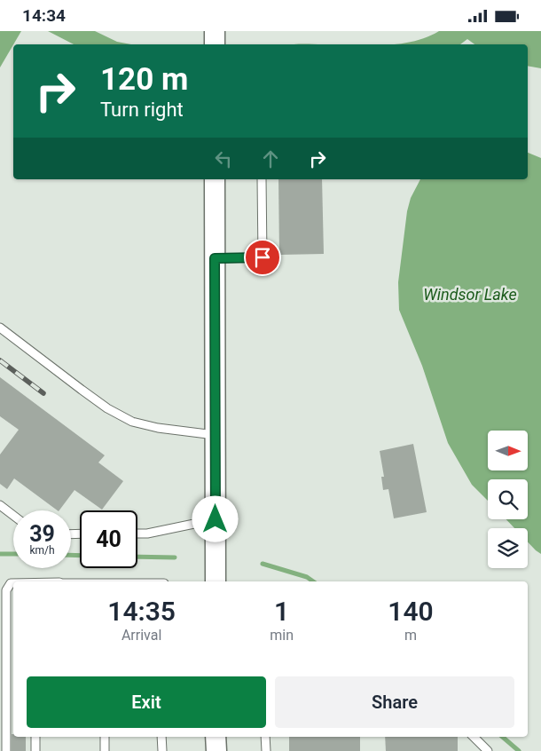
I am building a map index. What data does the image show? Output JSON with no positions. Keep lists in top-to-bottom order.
{
  "water": ["Windsor Lake"],
  "north": "right",
  "page": {
    "status": "14:34",
    "turn": ["120 m", "Turn right"],
    "speed": "39 km/h",
    "limit": "40",
    "eta": [
      "14:35",
      "Arrival",
      "1",
      "min",
      "140",
      "m"
    ],
    "buttons": ["Exit", "Share"]
  }
}
